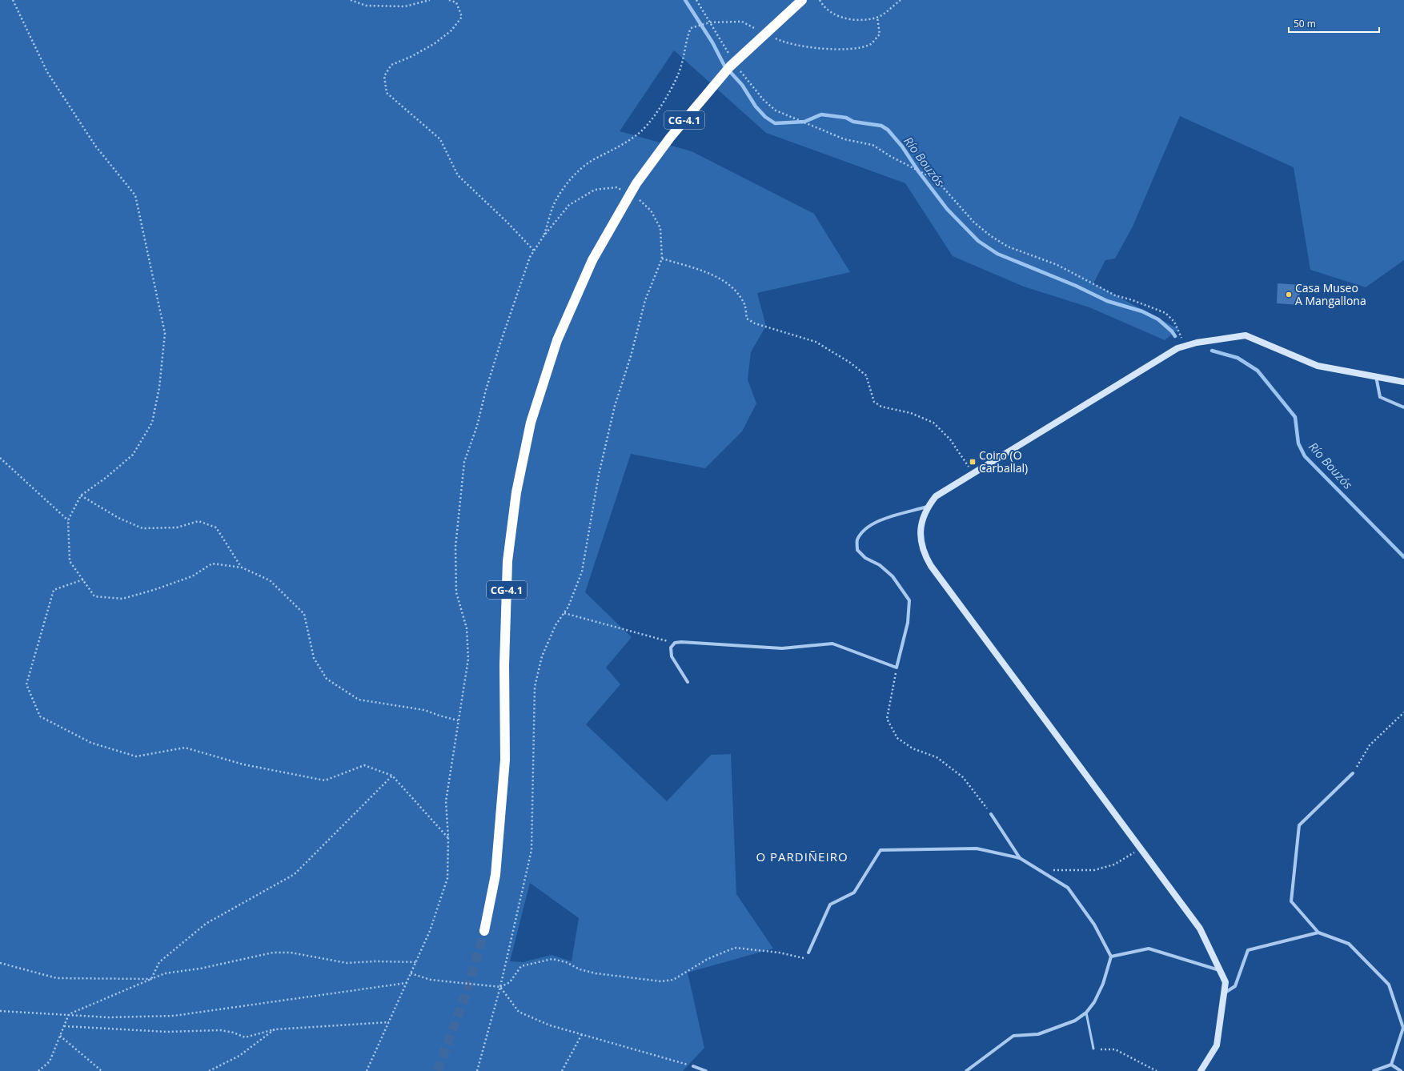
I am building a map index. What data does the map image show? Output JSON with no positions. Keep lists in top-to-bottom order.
{
  "streets": {
    "highway": ["CG-4.1"]
  },
  "districts": ["O PARDIÑEIRO"],
  "water": ["Río Bouzós"],
  "places": {
    "other": ["Casa Museo A Mangallona"],
    "transit": ["Coiro (O Carballal)"]
  },
  "scale_bar": "50 m"
}
